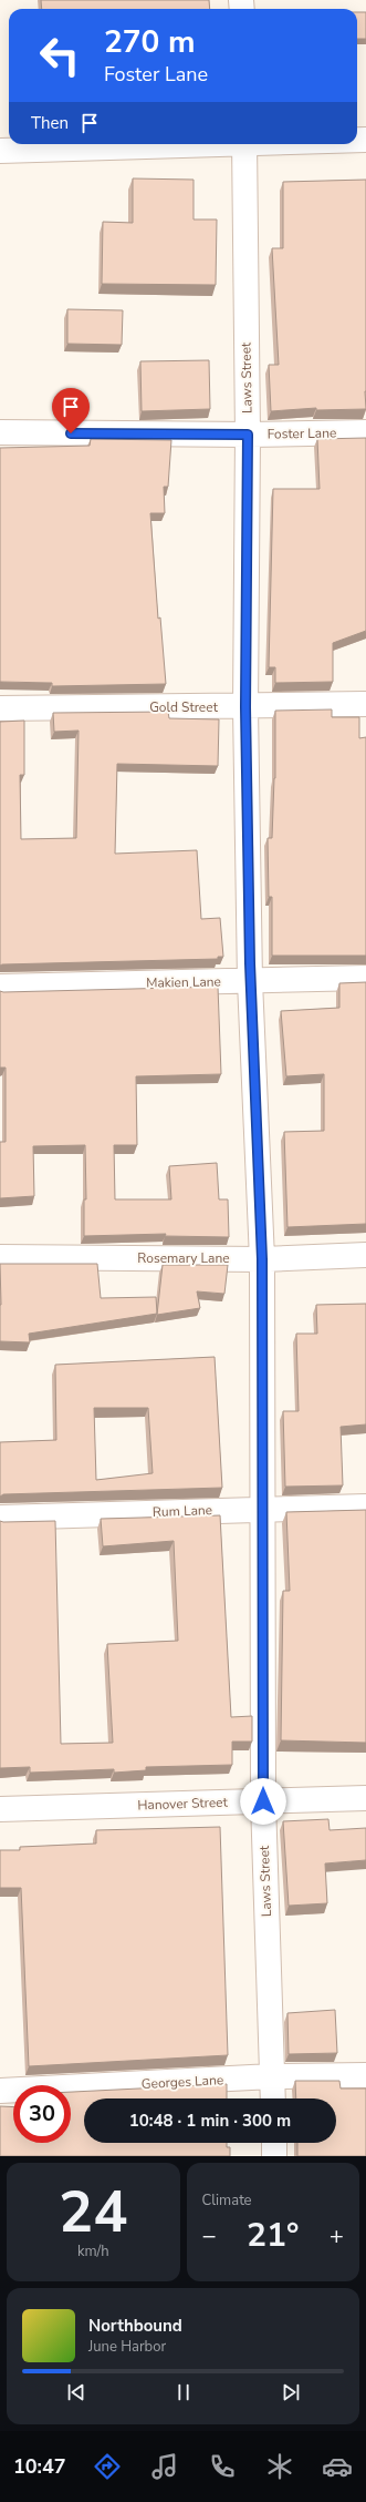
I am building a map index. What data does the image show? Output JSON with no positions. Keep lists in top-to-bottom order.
{
  "streets": {
    "street": [
      "Laws Street",
      "Foster Lane",
      "Gold Street",
      "Makien Lane",
      "Rosemary Lane",
      "Rum Lane",
      "Hanover Street",
      "Georges Lane"
    ]
  },
  "crossings": [
    ["Laws Street", "Foster Lane"],
    ["Laws Street", "Gold Street"],
    ["Laws Street", "Makien Lane"],
    ["Laws Street", "Rosemary Lane"],
    ["Laws Street", "Rum Lane"],
    ["Laws Street", "Hanover Street"],
    ["Laws Street", "Georges Lane"]
  ],
  "page": {
    "turn": ["270 m", "Foster Lane"],
    "then": "Then",
    "limit": "30",
    "trip": "10:48 · 1 min · 300 m",
    "tile": [
      ["24", "km/h"],
      "Climate"
    ],
    "heat": ["−", "21°", "+"],
    "song": ["Northbound", "June Harbor"],
    "tabs": "10:47"
  }
}
